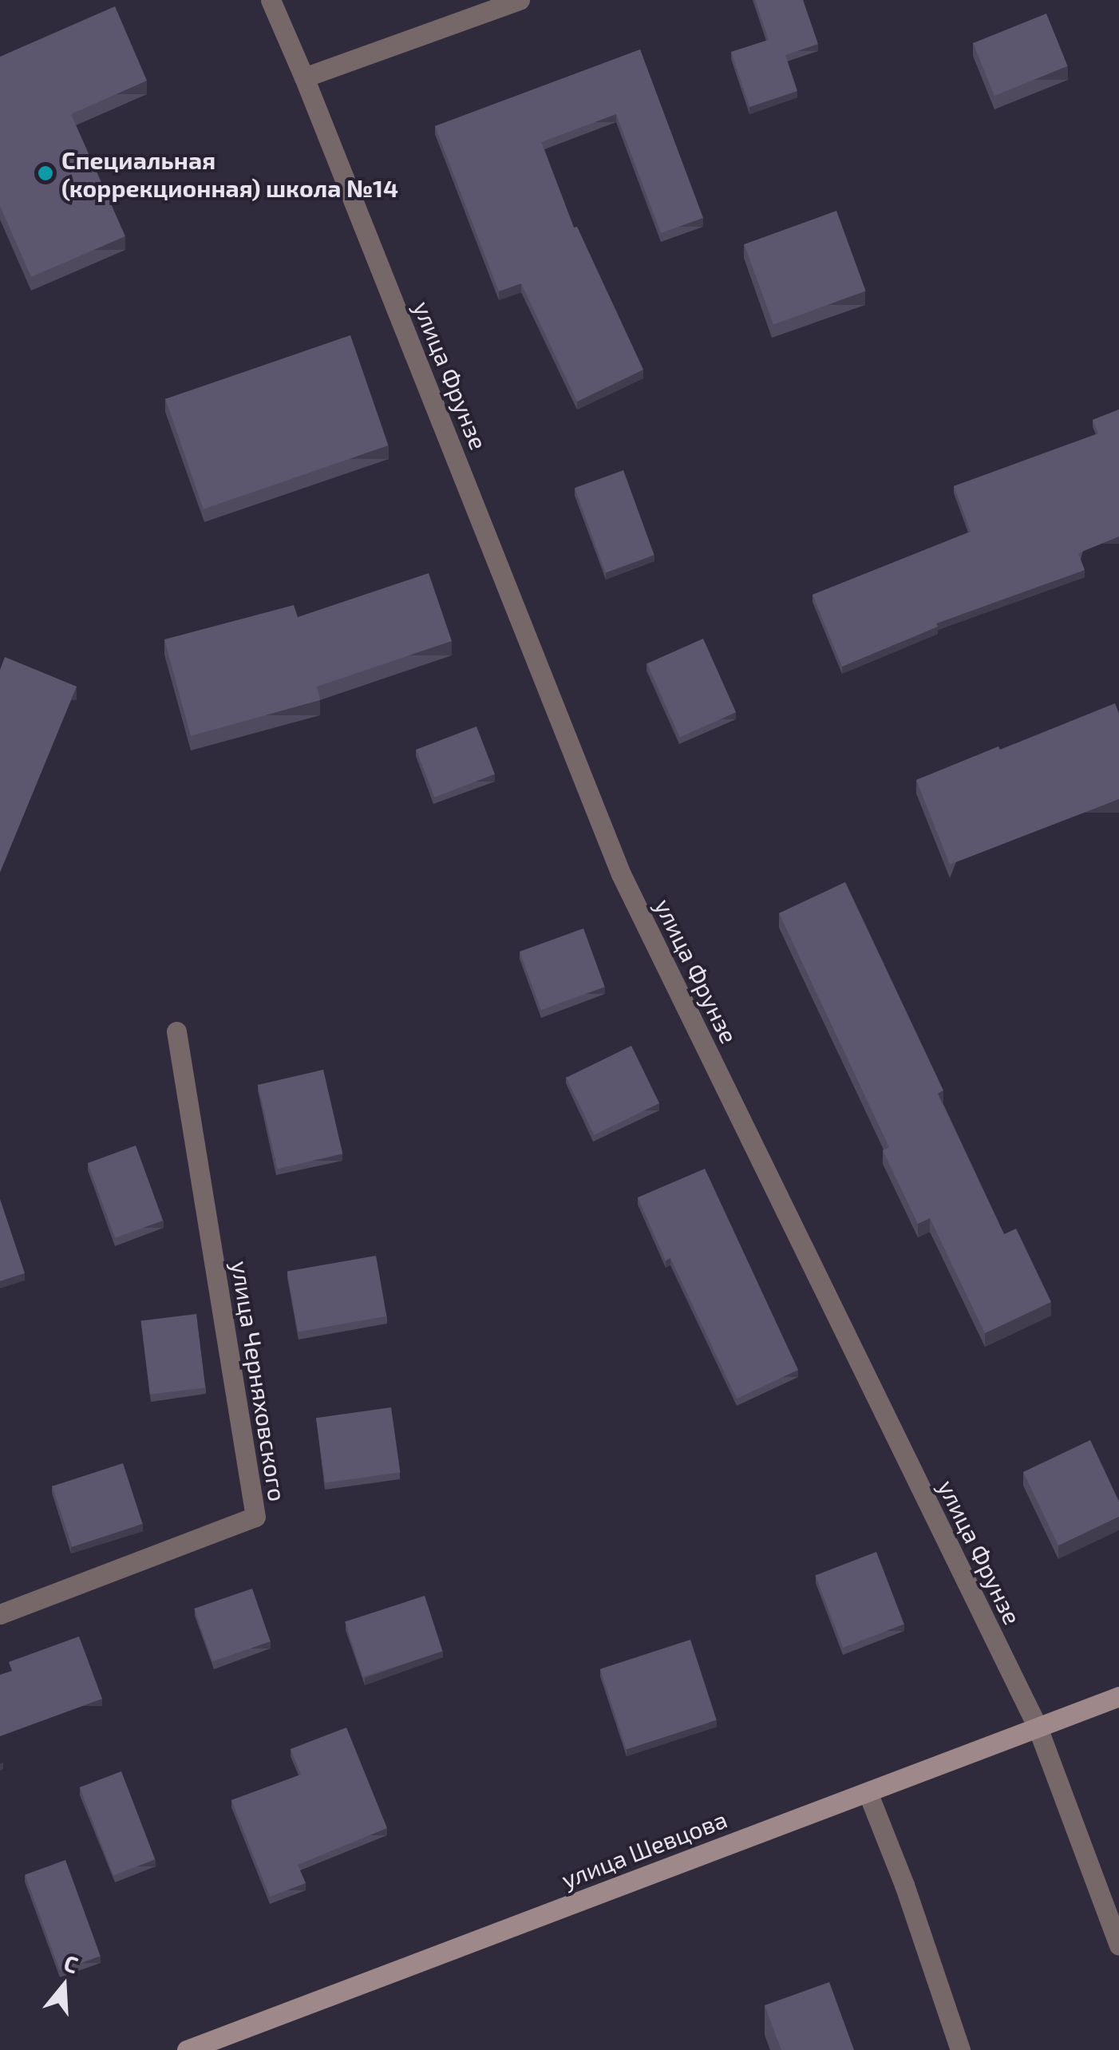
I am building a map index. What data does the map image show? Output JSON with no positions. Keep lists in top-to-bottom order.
{
  "streets": {
    "main road": ["улица Шевцова"],
    "street": ["улица Фрунзе", "улица Черняховского"]
  },
  "crossings": [
    ["улица Фрунзе", "улица Шевцова"]
  ],
  "places": ["Специальная (коррекционная) школа №14"],
  "north": "top"
}
